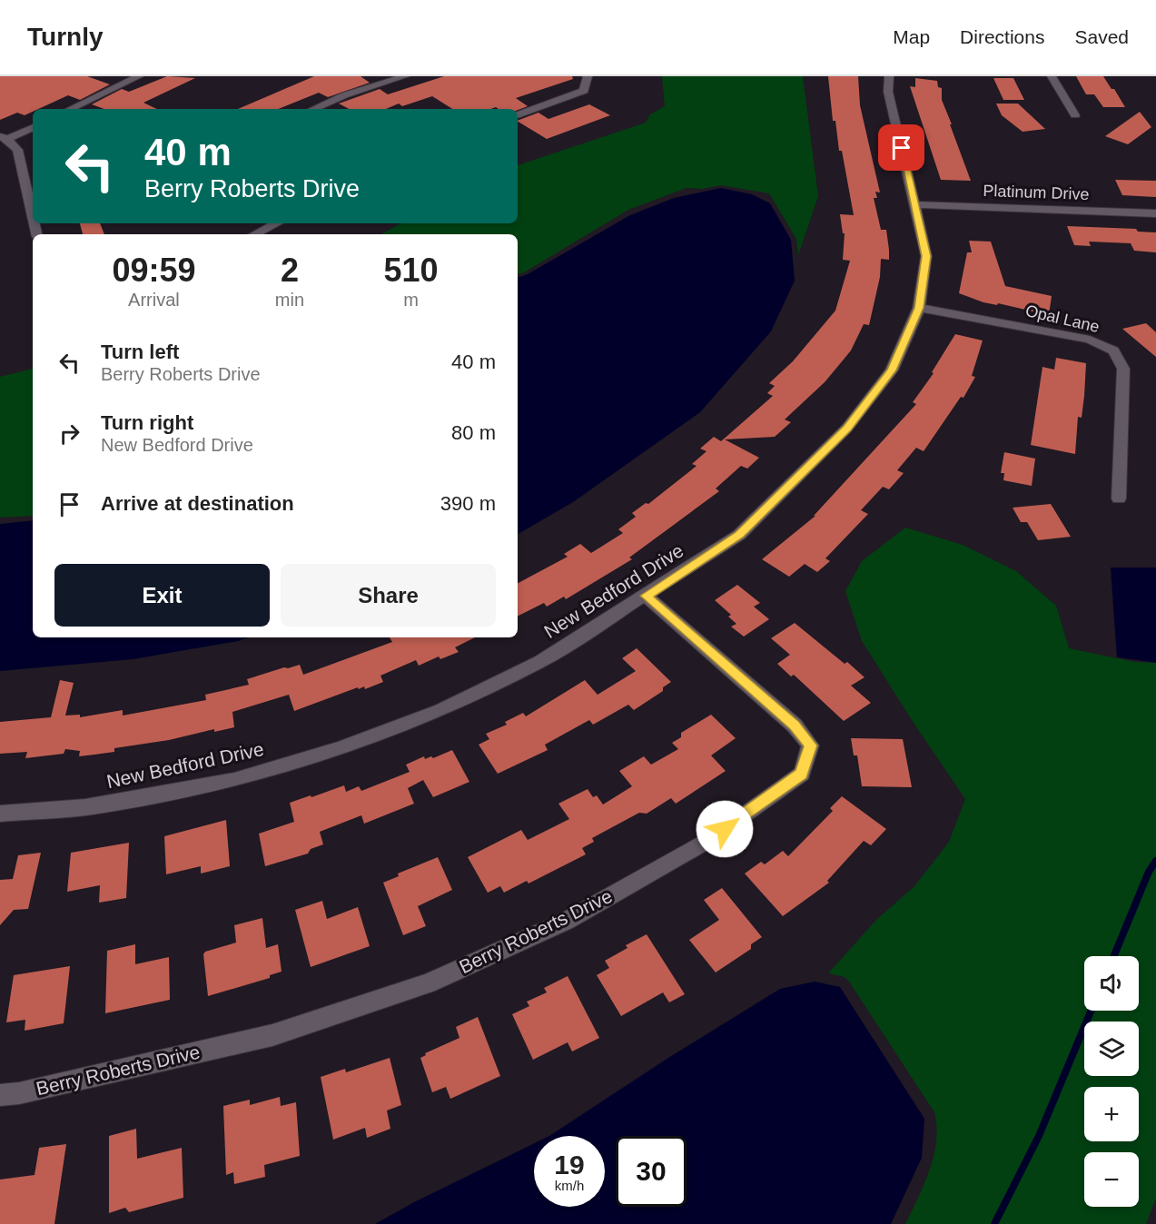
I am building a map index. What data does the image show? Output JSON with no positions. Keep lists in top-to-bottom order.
{
  "streets": {
    "street": [
      "Platinum Drive",
      "Opal Lane",
      "New Bedford Drive",
      "Berry Roberts Drive"
    ]
  },
  "crossings": [
    ["Platinum Drive", "New Bedford Drive"],
    ["Opal Lane", "New Bedford Drive"],
    ["New Bedford Drive", "Berry Roberts Drive"]
  ],
  "page": {
    "header": "Turnly",
    "nav": ["Map", "Directions", "Saved"],
    "turn": ["40 m", "Berry Roberts Drive"],
    "eta": [
      "09:59",
      "Arrival",
      "2",
      "min",
      "510",
      "m"
    ],
    "list": [
      {
        "name": "Turn left",
        "note": "Berry Roberts Drive",
        "value": "40 m"
      },
      {
        "name": "Turn right",
        "note": "New Bedford Drive",
        "value": "80 m"
      },
      {
        "name": "Arrive at destination",
        "value": "390 m"
      }
    ],
    "buttons": ["Exit", "Share"],
    "map_buttons": ["+", "−"],
    "speed": "19 km/h",
    "limit": "30"
  }
}
